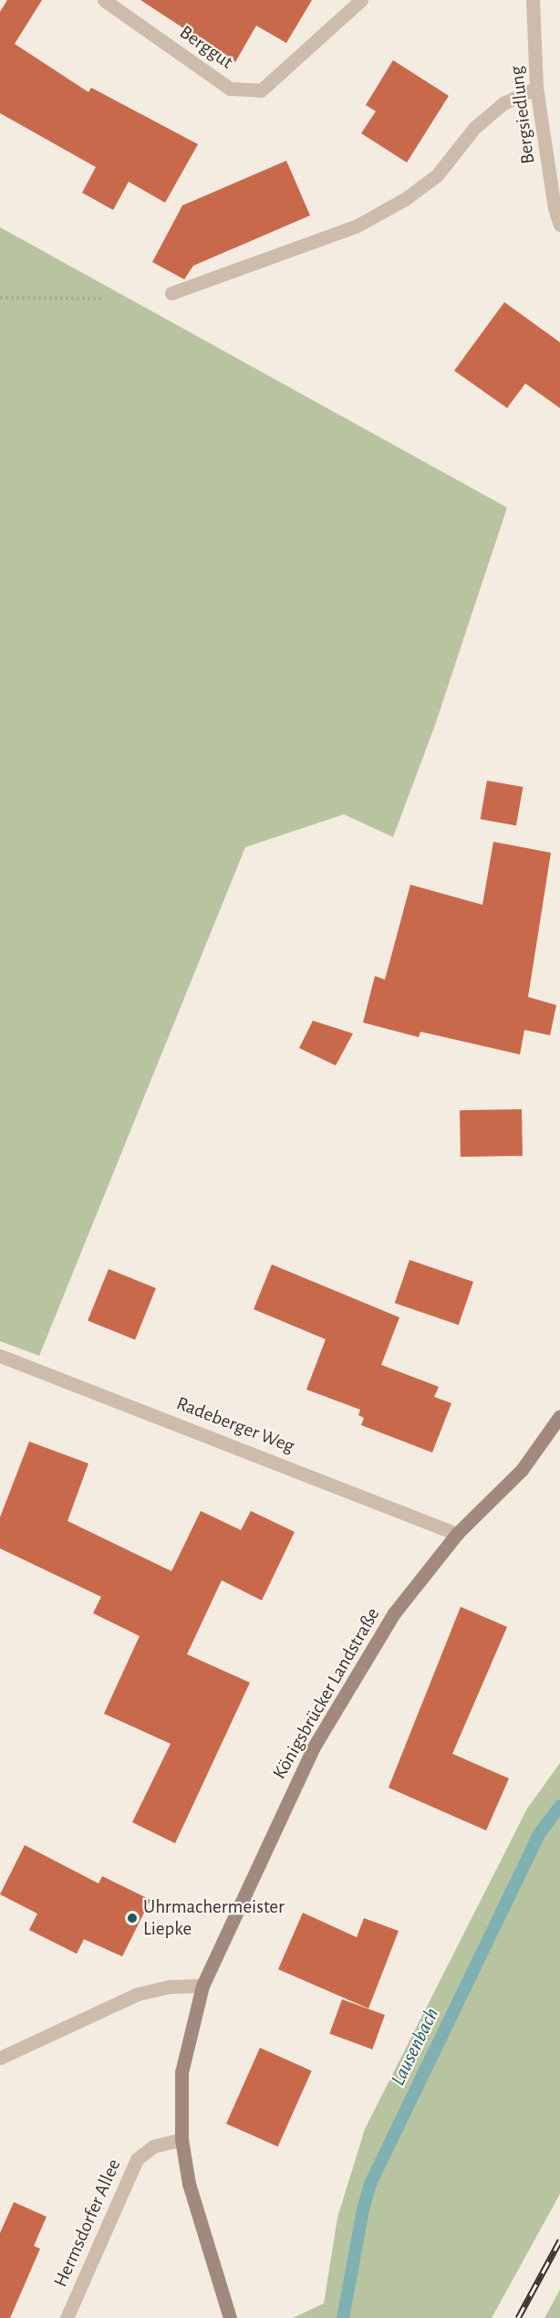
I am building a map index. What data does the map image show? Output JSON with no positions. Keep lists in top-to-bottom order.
{
  "streets": {
    "main road": ["Königsbrücker Landstraße"],
    "street": [
      "Berggut",
      "Bergsiedlung",
      "Radeberger Weg",
      "Hermsdorfer Allee"
    ]
  },
  "crossings": [
    ["Radeberger Weg", "Königsbrücker Landstraße"],
    ["Königsbrücker Landstraße", "Hermsdorfer Allee"]
  ],
  "water": ["Lausenbach"],
  "places": ["Uhrmachermeister Liepke"]
}
